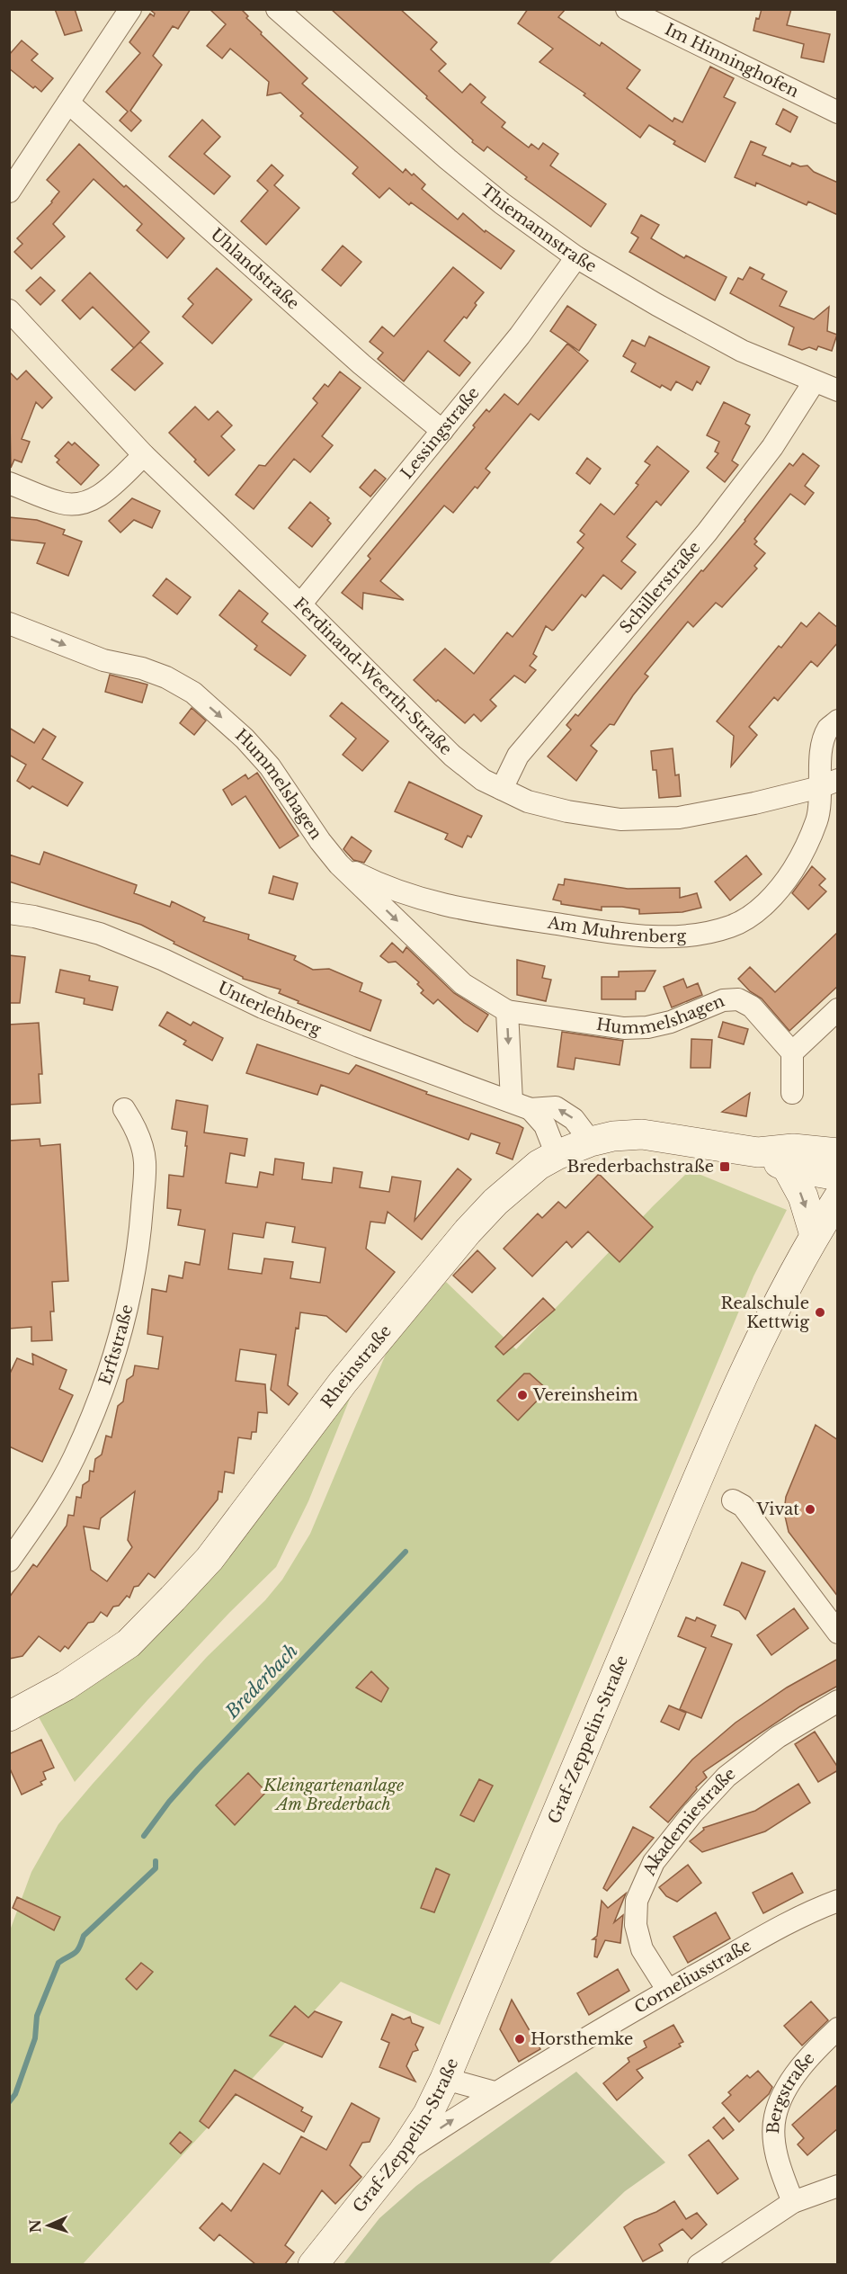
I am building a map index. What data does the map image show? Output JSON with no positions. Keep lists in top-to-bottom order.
{
  "streets": {
    "street": [
      "Im Hinninghofen",
      "Thiemannstraße",
      "Uhlandstraße",
      "Lessingstraße",
      "Schillerstraße",
      "Ferdinand-Weerth-Straße",
      "Hummelshagen",
      "Am Muhrenberg",
      "Unterlehberg",
      "Erftstraße",
      "Rheinstraße",
      "Graf-Zeppelin-Straße",
      "Akademiestraße",
      "Corneliusstraße",
      "Bergstraße"
    ]
  },
  "crossings": [
    ["Thiemannstraße", "Lessingstraße"],
    ["Thiemannstraße", "Schillerstraße"],
    ["Uhlandstraße", "Lessingstraße"],
    ["Lessingstraße", "Ferdinand-Weerth-Straße"],
    ["Schillerstraße", "Ferdinand-Weerth-Straße"],
    ["Ferdinand-Weerth-Straße", "Am Muhrenberg"],
    ["Hummelshagen", "Am Muhrenberg"],
    ["Unterlehberg", "Rheinstraße"],
    ["Graf-Zeppelin-Straße", "Corneliusstraße"],
    ["Akademiestraße", "Corneliusstraße"]
  ],
  "one_way": ["Hummelshagen"],
  "water": ["Brederbach"],
  "parks": ["Kleingartenanlage Am Brederbach"],
  "places": {
    "transit": ["Brederbachstraße"],
    "other": [
      "Realschule Kettwig",
      "Vereinsheim",
      "Vivat",
      "Horsthemke"
    ]
  },
  "north": "left"
}
